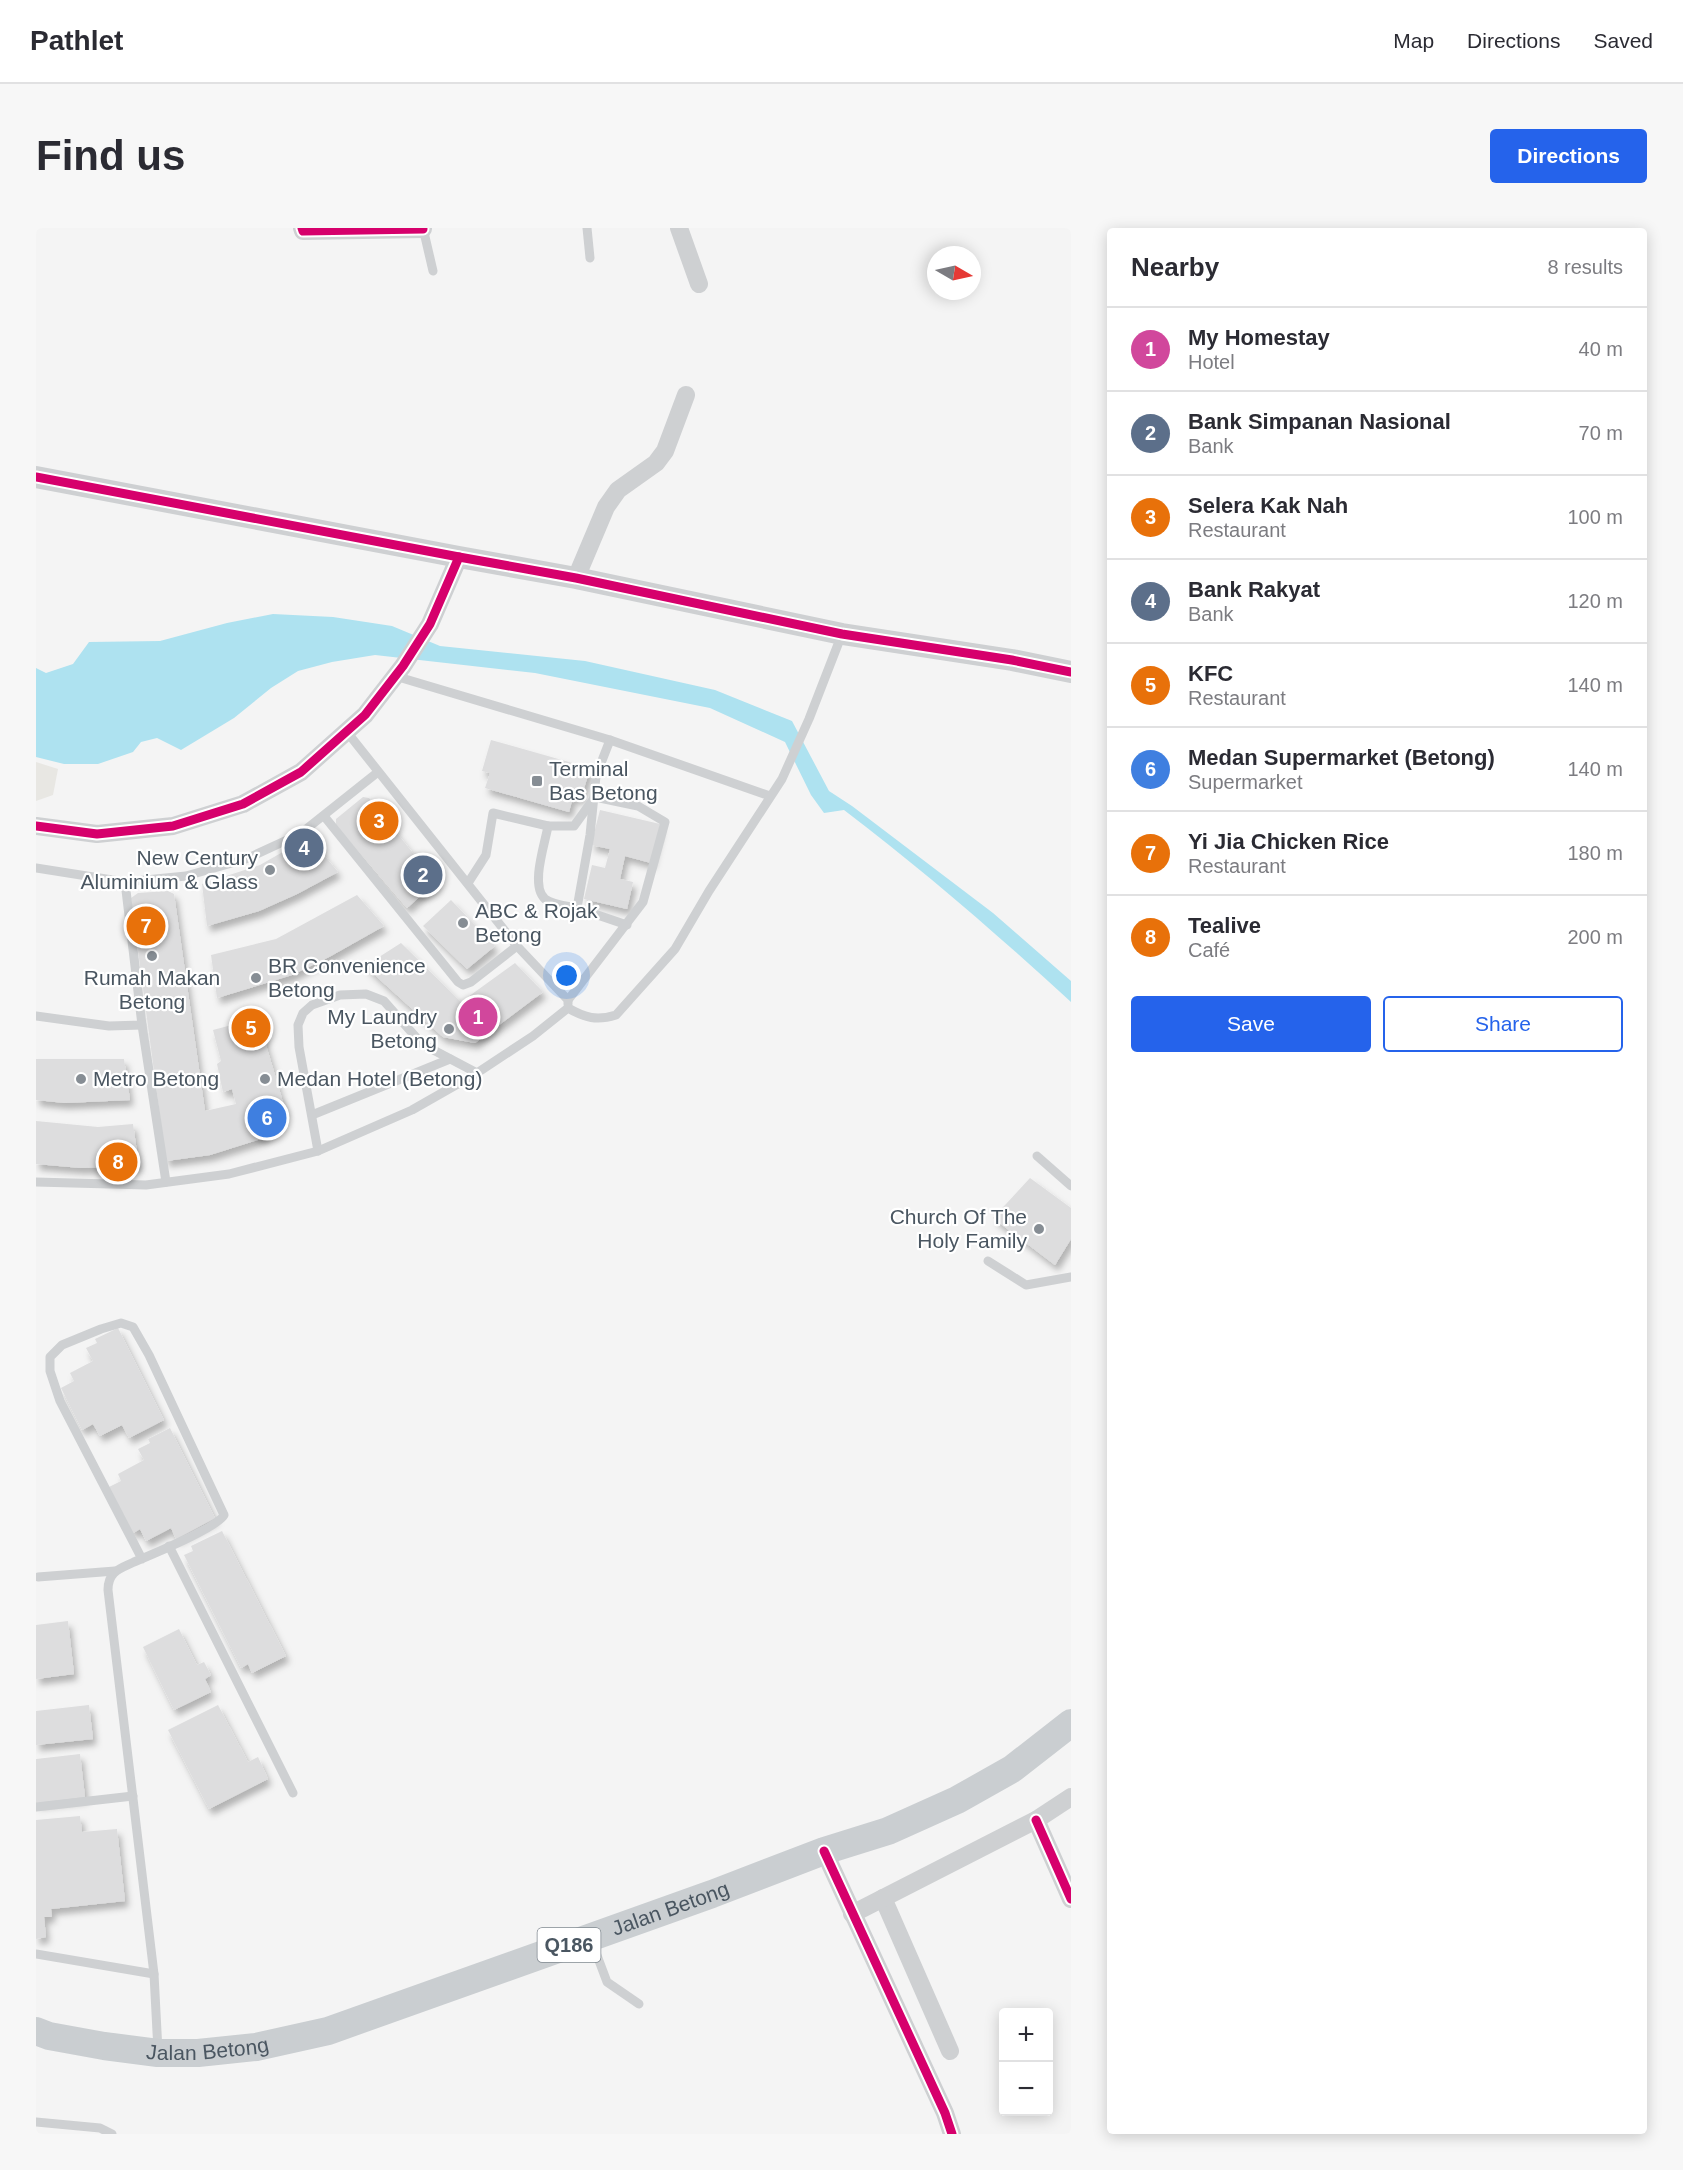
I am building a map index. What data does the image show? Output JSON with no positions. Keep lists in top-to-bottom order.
{
  "streets": {
    "main road": ["Jalan Betong", "Q186"]
  },
  "places": {
    "transit": ["Terminal Bas Betong"],
    "other": [
      "New Century Aluminium & Glass",
      "ABC & Rojak Betong",
      "Rumah Makan Betong",
      "BR Convenience Betong",
      "My Laundry Betong",
      "Metro Betong",
      "Medan Hotel (Betong)",
      "Church Of The Holy Family"
    ]
  },
  "north": "right",
  "page": {
    "header": "Pathlet",
    "nav": ["Map", "Directions", "Saved"],
    "buttons": [
      "Directions",
      ["Save", "Share"]
    ],
    "title": "Find us",
    "heading": ["Nearby", "8 results"],
    "list": [
      {
        "mark": "1",
        "name": "My Homestay",
        "note": "Hotel",
        "value": "40 m"
      },
      {
        "mark": "2",
        "name": "Bank Simpanan Nasional",
        "note": "Bank",
        "value": "70 m"
      },
      {
        "mark": "3",
        "name": "Selera Kak Nah",
        "note": "Restaurant",
        "value": "100 m"
      },
      {
        "mark": "4",
        "name": "Bank Rakyat",
        "note": "Bank",
        "value": "120 m"
      },
      {
        "mark": "5",
        "name": "KFC",
        "note": "Restaurant",
        "value": "140 m"
      },
      {
        "mark": "6",
        "name": "Medan Supermarket (Betong)",
        "note": "Supermarket",
        "value": "140 m"
      },
      {
        "mark": "7",
        "name": "Yi Jia Chicken Rice",
        "note": "Restaurant",
        "value": "180 m"
      },
      {
        "mark": "8",
        "name": "Tealive",
        "note": "Café",
        "value": "200 m"
      }
    ],
    "pins": [
      "3",
      "4",
      "2",
      "7",
      "1",
      "5",
      "6",
      "8"
    ],
    "map_buttons": ["+", "−"]
  }
}
